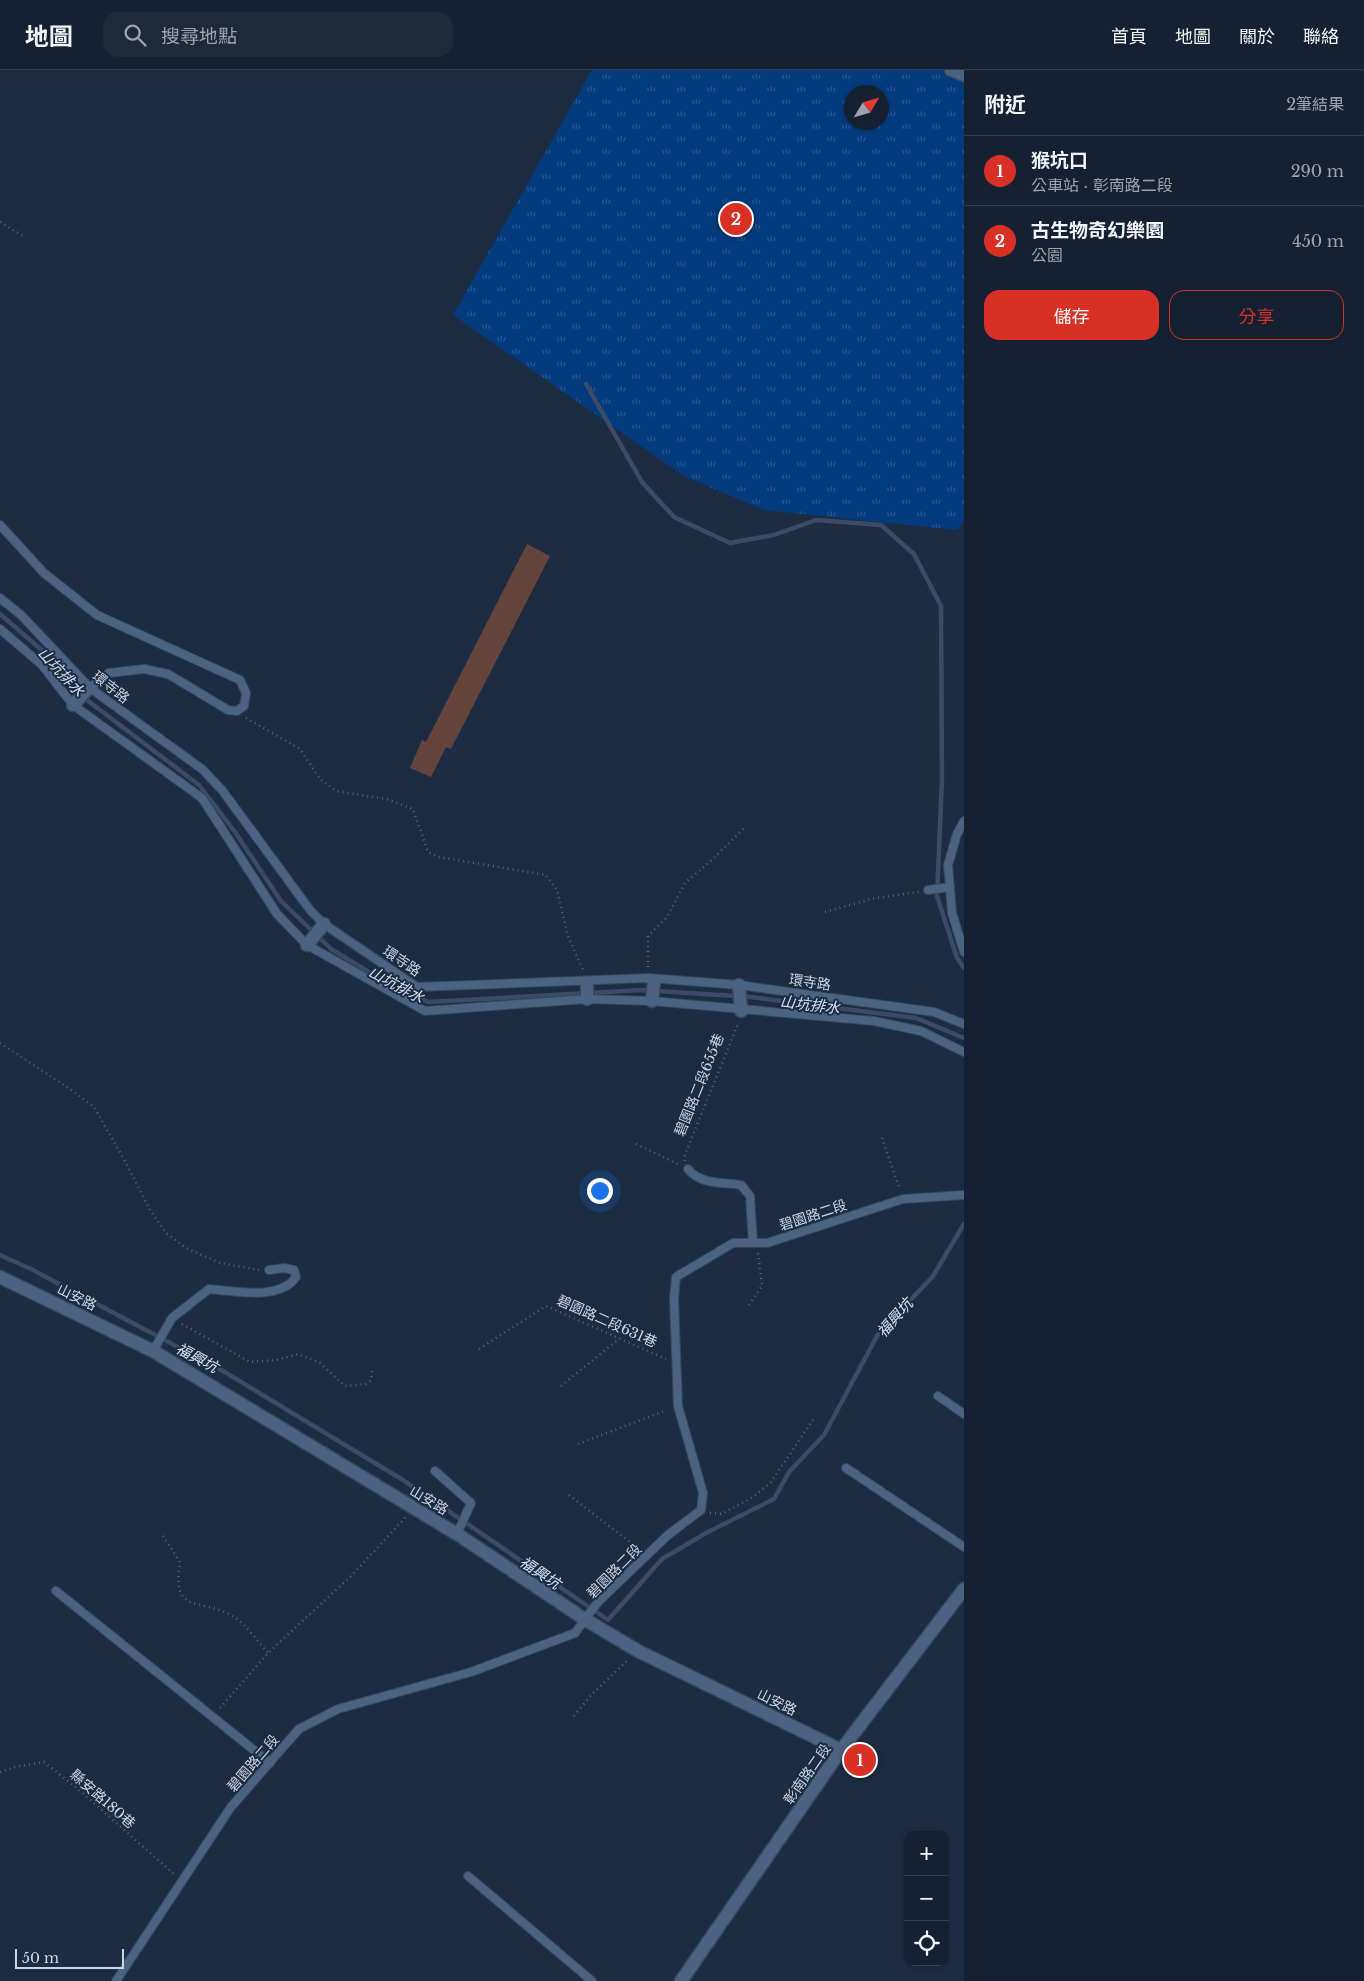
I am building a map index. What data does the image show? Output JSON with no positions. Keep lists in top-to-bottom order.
{
  "streets": {
    "street": ["山安路", "彰南路二段"],
    "lane": ["環寺路", "碧園路二段"],
    "path": ["碧園路二段655巷", "碧園路二段631巷", "縣安路180巷"]
  },
  "crossings": [
    ["環寺路", "碧園路二段655巷"],
    ["碧園路二段", "山安路"],
    ["碧園路二段", "碧園路二段631巷"],
    ["碧園路二段", "縣安路180巷"],
    ["山安路", "彰南路二段"]
  ],
  "water": ["山坑排水", "福興坑"],
  "scale_bar": "50 m",
  "north": "top right",
  "page": {
    "header": "地圖",
    "search": "搜尋地點",
    "nav": [
      "首頁",
      "地圖",
      "關於",
      "聯絡"
    ],
    "heading": ["附近", "2筆結果"],
    "list": [
      {
        "mark": "1",
        "name": "猴坑口",
        "note": "公車站 · 彰南路二段",
        "value": "290 m"
      },
      {
        "mark": "2",
        "name": "古生物奇幻樂園",
        "note": "公園",
        "value": "450 m"
      }
    ],
    "pins": ["2", "1"],
    "buttons": ["儲存", "分享"],
    "map_buttons": ["+", "−"],
    "scale": "50 m"
  }
}
